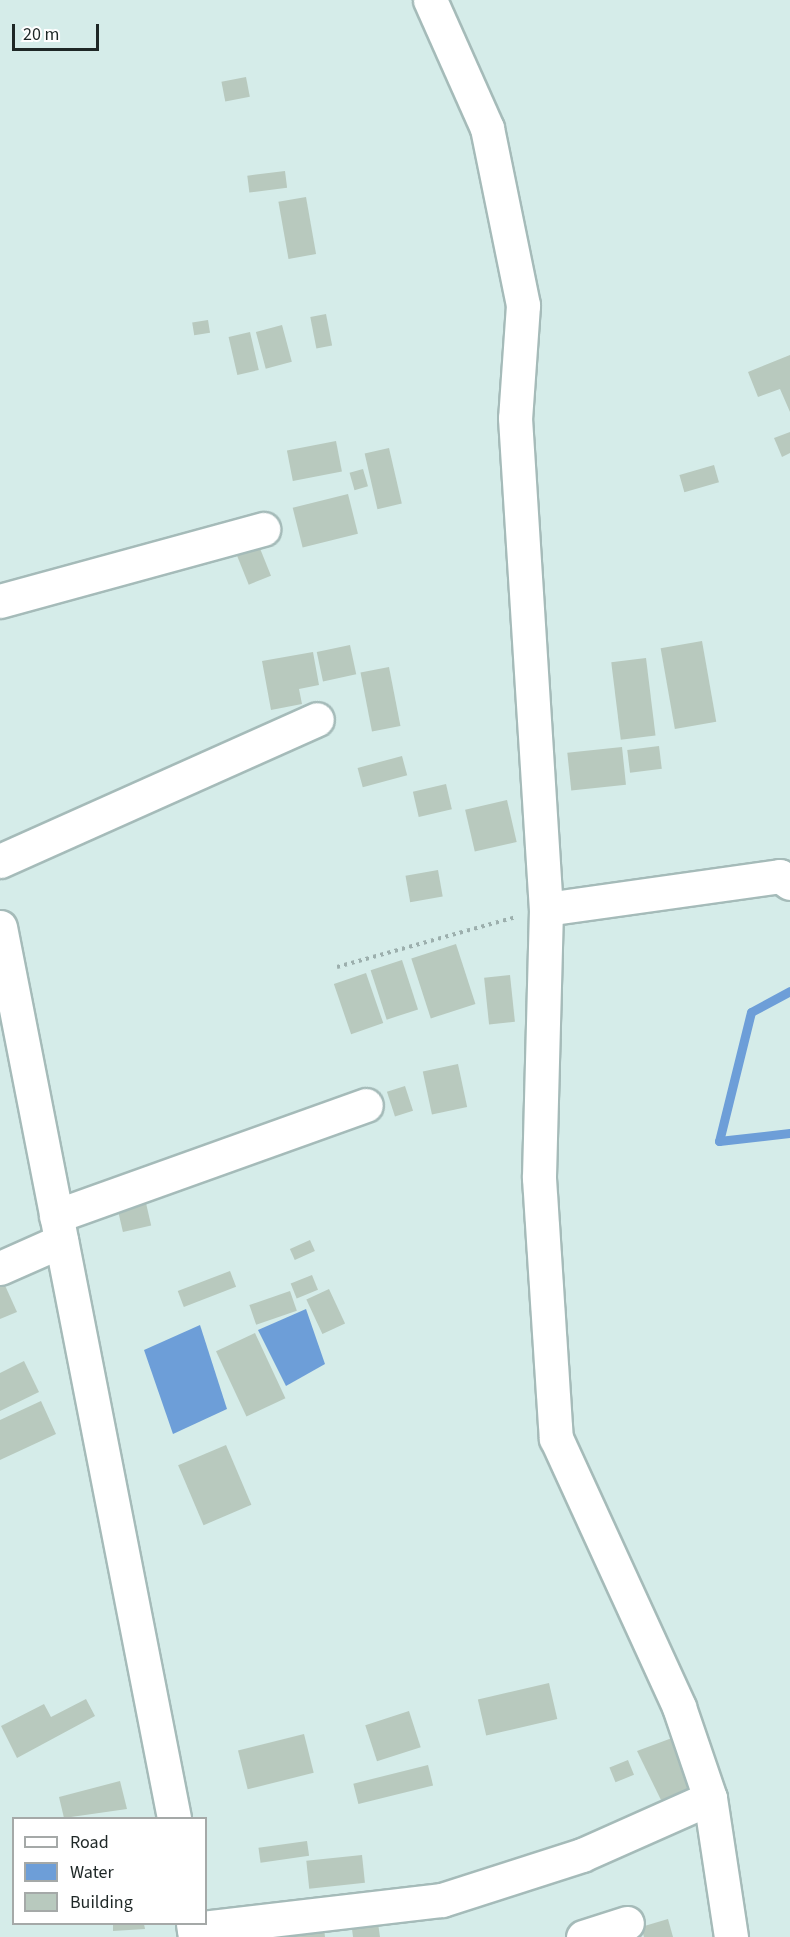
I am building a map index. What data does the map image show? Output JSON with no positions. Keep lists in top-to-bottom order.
{
  "legend": ["Road", "Water", "Building"],
  "scale_bar": "20 m"
}
